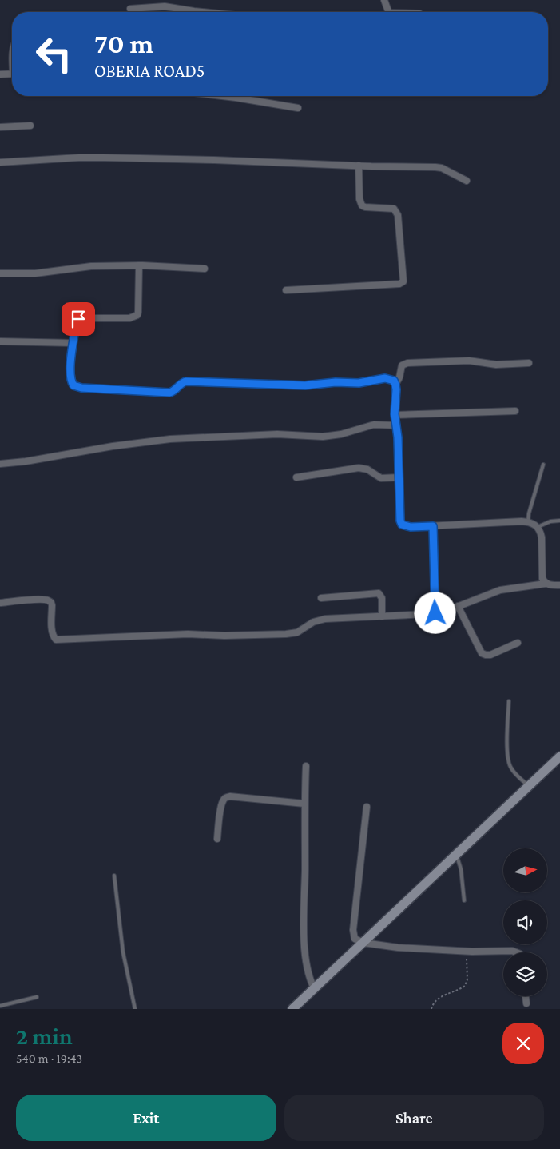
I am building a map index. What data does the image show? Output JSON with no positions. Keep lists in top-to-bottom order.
{
  "north": "right",
  "page": {
    "turn": ["70 m", "OBERIA ROAD5"],
    "heading": ["2 min", "540 m · 19:43"],
    "buttons": ["Exit", "Share"]
  }
}
